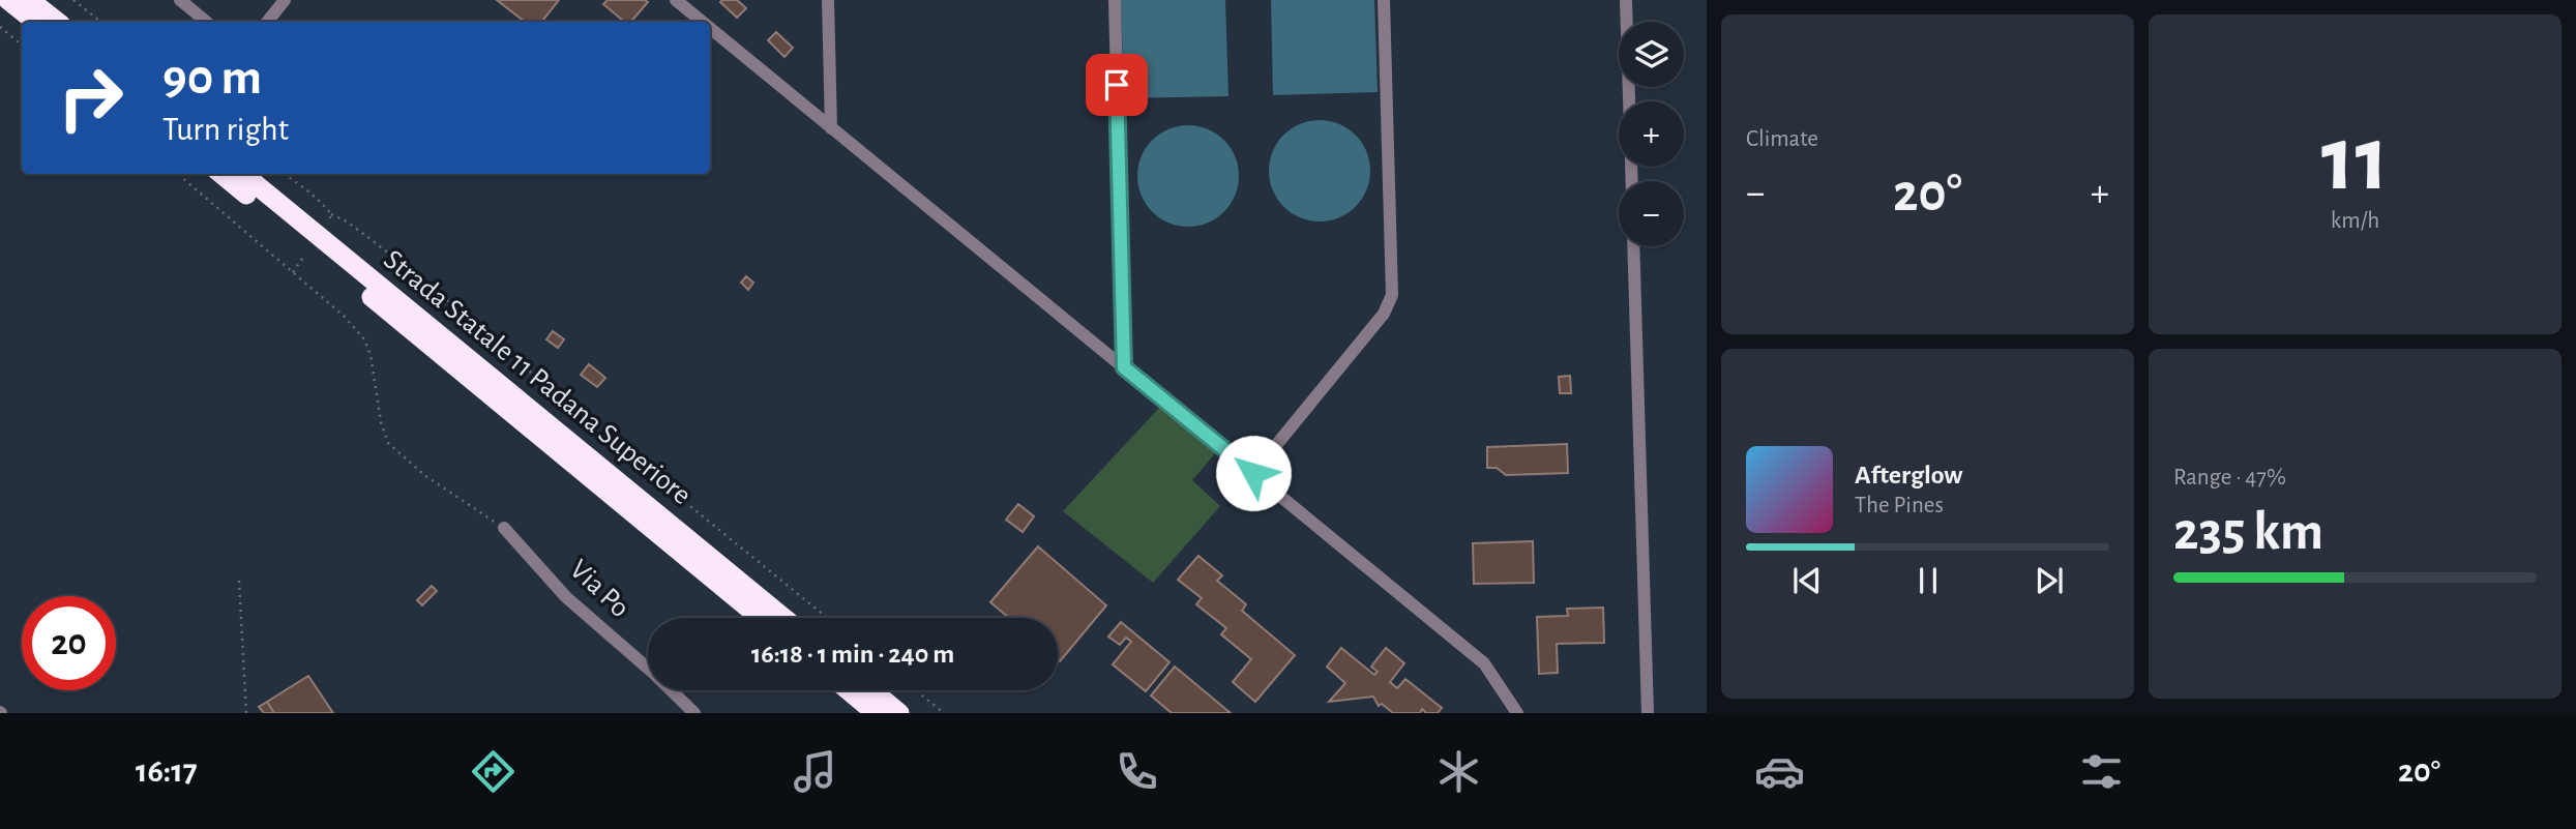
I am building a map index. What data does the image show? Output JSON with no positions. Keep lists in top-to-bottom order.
{
  "streets": {
    "highway": ["Strada Statale 11 Padana Superiore"],
    "street": ["Via Po"]
  },
  "page": {
    "tile": [
      "Climate",
      ["11", "km/h"],
      ["Range · 47%", "235 km"]
    ],
    "map_buttons": ["+", "−"],
    "turn": ["90 m", "Turn right"],
    "heat": ["−", "20°", "+"],
    "song": ["Afterglow", "The Pines"],
    "limit": "20",
    "trip": "16:18 · 1 min · 240 m",
    "tabs": ["16:17", "20°"]
  }
}
